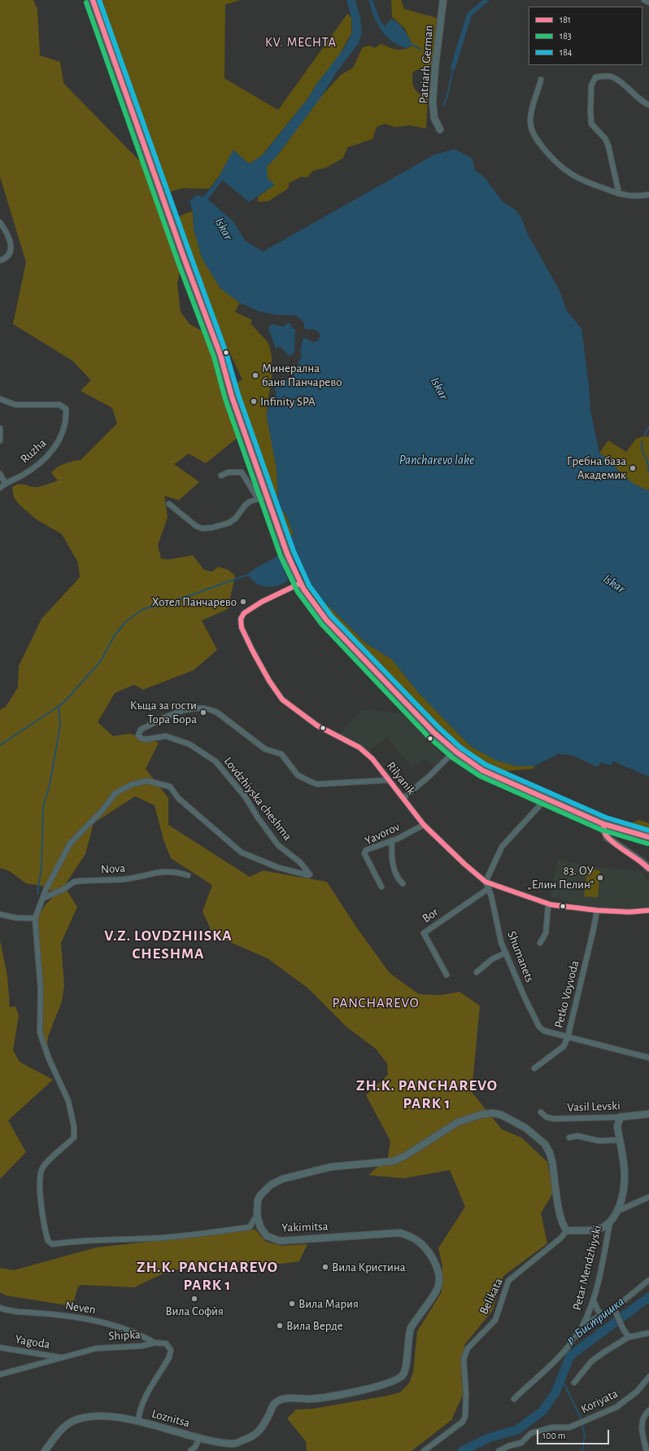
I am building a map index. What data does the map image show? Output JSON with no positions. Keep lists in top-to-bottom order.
{
  "streets": {
    "street": [
      "Patriarh German",
      "Ruzha",
      "Rilyanik",
      "Lovdzhiyska cheshma",
      "Yavorov",
      "Nova",
      "Bor",
      "Shumanets",
      "Petko Voyvoda",
      "Vasil Levski",
      "Yakimitsa",
      "Petar Mendzhiyski",
      "Belikata",
      "Neven",
      "Shipka",
      "Yagoda",
      "Koriyata",
      "Loznitsa"
    ]
  },
  "crossings": [
    ["Rilyanik", "Lovdzhiyska cheshma"],
    ["Rilyanik", "Yavorov"],
    ["Rilyanik", "Shumanets"],
    ["Rilyanik", "Petko Voyvoda"],
    ["Lovdzhiyska cheshma", "Nova"],
    ["Bor", "Shumanets"],
    ["Shumanets", "Petko Voyvoda"],
    ["Vasil Levski", "Petar Mendzhiyski"],
    ["Yakimitsa", "Belikata"],
    ["Yakimitsa", "Loznitsa"],
    ["Neven", "Shipka"],
    ["Shipka", "Yagoda"],
    ["Shipka", "Loznitsa"]
  ],
  "districts": [
    "KV. MECHTA",
    "V.Z. LOVDZHIISKA CHESHMA",
    "PANCHAREVO",
    "ZH.K. PANCHAREVO PARK 1",
    "ZH.K. PANCHAREVO PARK 1"
  ],
  "water": ["Iskar", "Pancharevo lake", "р. Бистришка"],
  "places": [
    "Минерална баня Панчарево",
    "Infinity SPA",
    "Гребна база Академик",
    "Хотел Панчарево",
    "Къща за гости Тора Бора",
    "83. ОУ „Елин Пелин“",
    "Вила Кристина",
    "Вила Софѝя",
    "Вила Мария",
    "Вила Верде"
  ],
  "lines": ["transit line 181", "transit line 184", "transit line 183"],
  "legend": ["181", "183", "184"],
  "scale_bar": "100 m"
}
